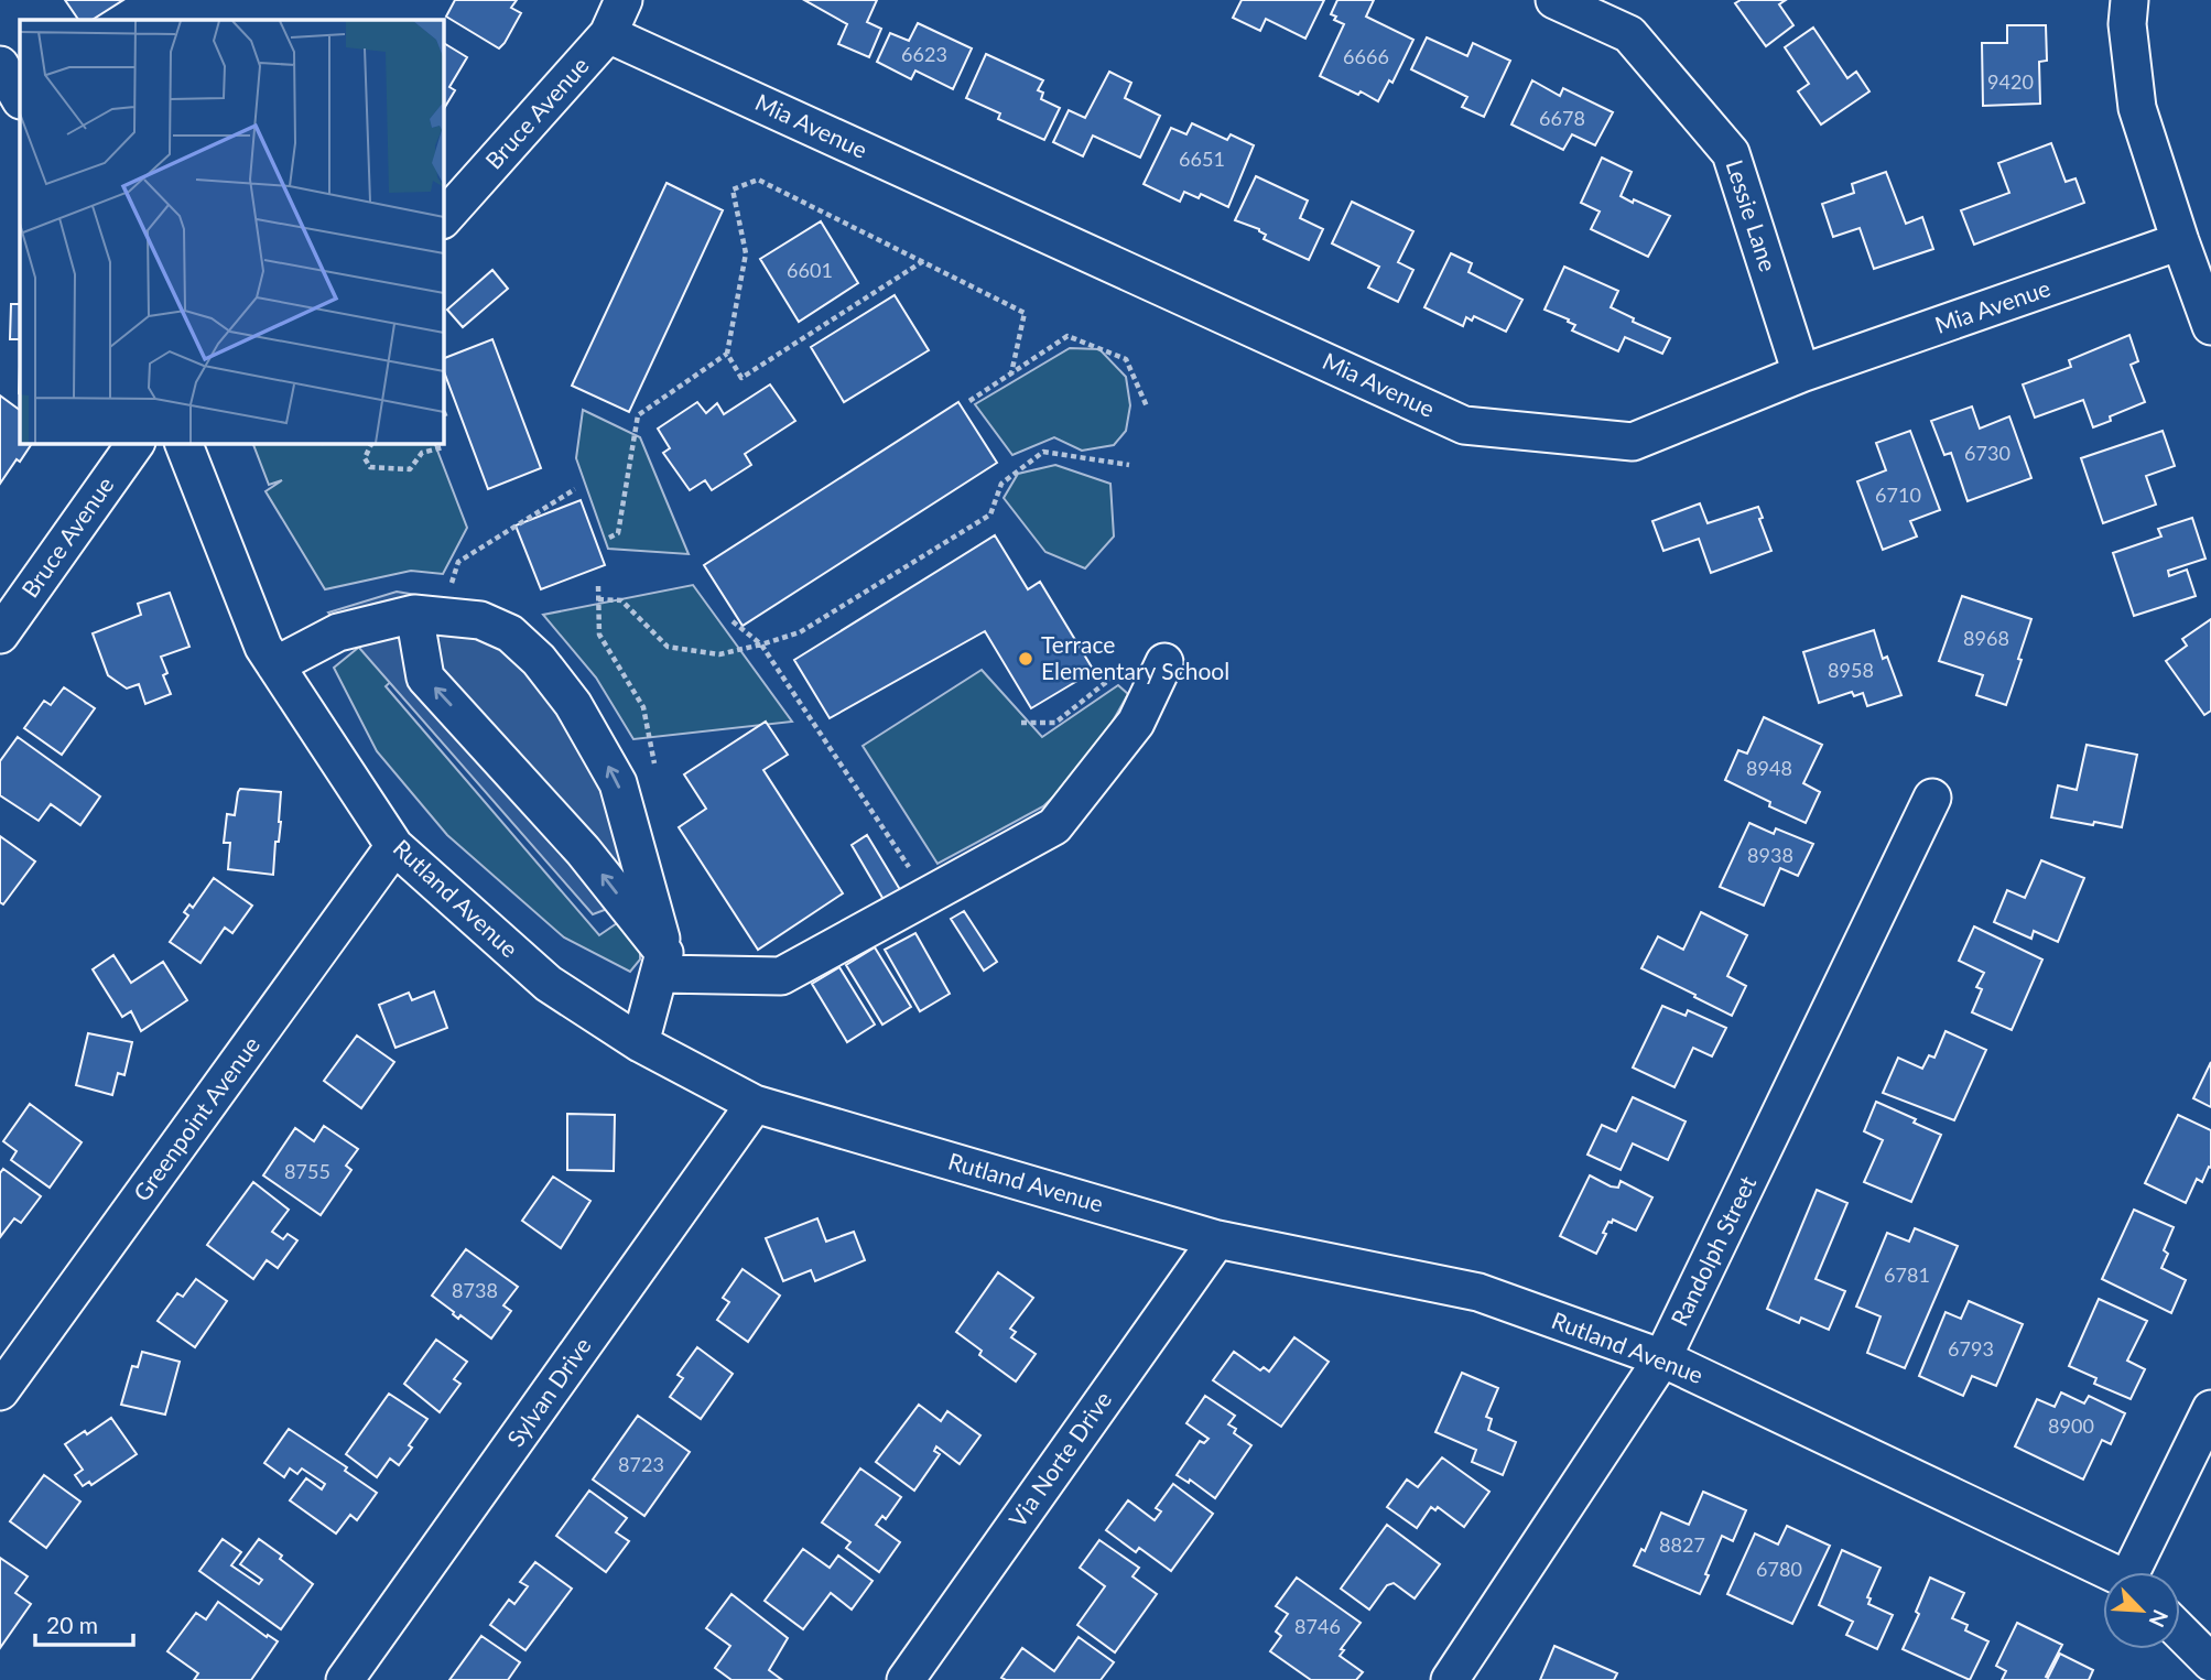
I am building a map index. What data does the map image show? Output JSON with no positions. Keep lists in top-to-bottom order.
{
  "streets": {
    "street": [
      "Bruce Avenue",
      "Mia Avenue",
      "Lessie Lane",
      "Rutland Avenue",
      "Greenpoint Avenue",
      "Randolph Street",
      "Sylvan Drive",
      "Via Norte Drive"
    ]
  },
  "crossings": [
    ["Bruce Avenue", "Mia Avenue"],
    ["Mia Avenue", "Lessie Lane"],
    ["Rutland Avenue", "Greenpoint Avenue"],
    ["Rutland Avenue", "Randolph Street"],
    ["Rutland Avenue", "Sylvan Drive"],
    ["Rutland Avenue", "Via Norte Drive"]
  ],
  "places": ["Terrace Elementary School"],
  "house_numbers": [
    "6623",
    "6666",
    "9420",
    "6678",
    "6651",
    "6601",
    "6730",
    "6710",
    "8968",
    "8958",
    "8948",
    "8938",
    "8755",
    "6781",
    "8738",
    "6793",
    "8900",
    "8723",
    "8827",
    "6780",
    "8746"
  ],
  "scale_bar": "20 m",
  "north": "bottom right"
}
